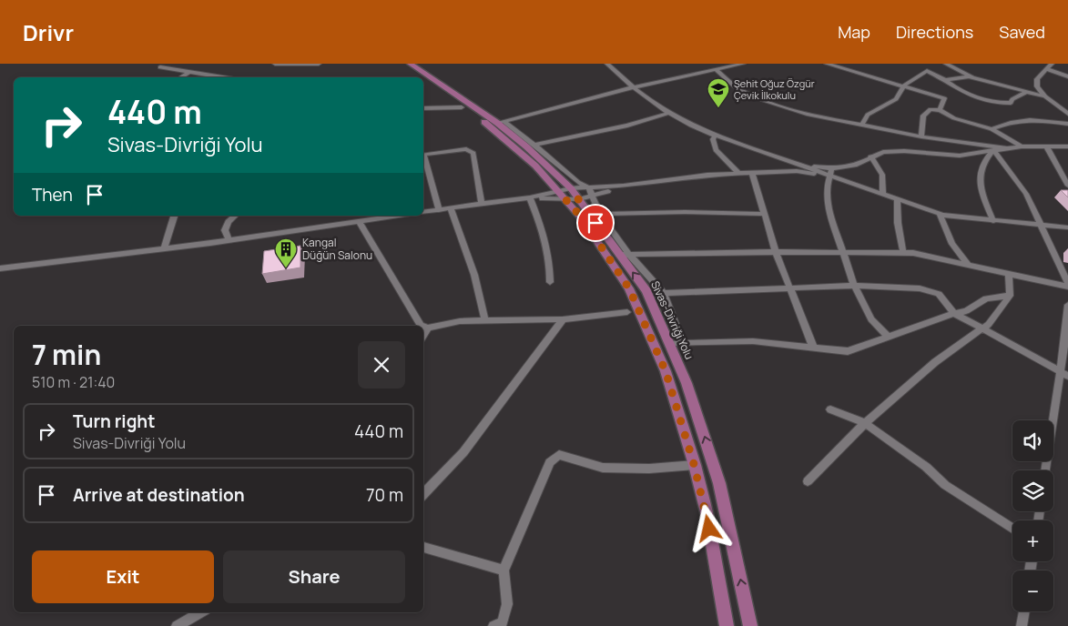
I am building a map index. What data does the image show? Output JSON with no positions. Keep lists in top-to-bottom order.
{
  "streets": {
    "main road": ["Sivas-Divriği Yolu"]
  },
  "places": {
    "school or university": ["Şehit Oğuz Özgür Çevik İlkokulu"],
    "building": ["Kangal Düğün Salonu"]
  },
  "page": {
    "header": "Drivr",
    "nav": ["Map", "Directions", "Saved"],
    "turn": ["440 m", "Sivas-Divriği Yolu"],
    "then": "Then",
    "heading": ["7 min", "510 m · 21:40"],
    "list": [
      {
        "name": "Turn right",
        "note": "Sivas-Divriği Yolu",
        "value": "440 m"
      },
      {
        "name": "Arrive at destination",
        "value": "70 m"
      }
    ],
    "map_buttons": ["+", "−"],
    "buttons": ["Exit", "Share"]
  }
}
